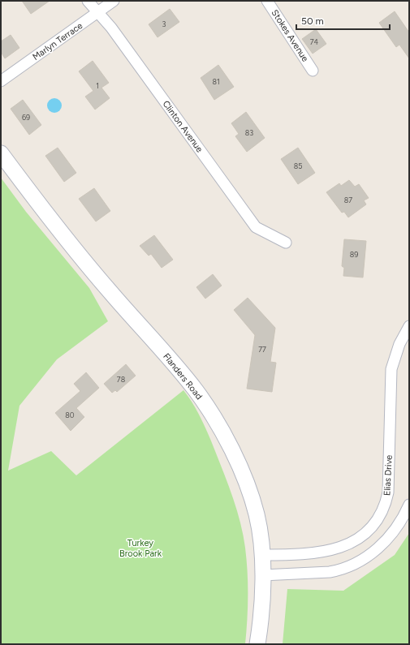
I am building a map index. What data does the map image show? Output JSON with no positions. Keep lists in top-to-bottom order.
{
  "streets": {
    "main road": ["Flanders Road"],
    "street": [
      "Stokes Avenue",
      "Marlyn Terrace",
      "Clinton Avenue",
      "Elias Drive"
    ]
  },
  "crossings": [
    ["Marlyn Terrace", "Clinton Avenue"],
    ["Flanders Road", "Elias Drive"]
  ],
  "parks": ["Turkey Brook Park"],
  "house_numbers": [
    "3",
    "74",
    "81",
    "1",
    "69",
    "83",
    "85",
    "87",
    "89",
    "77",
    "78",
    "80"
  ],
  "scale_bar": "50 m"
}
